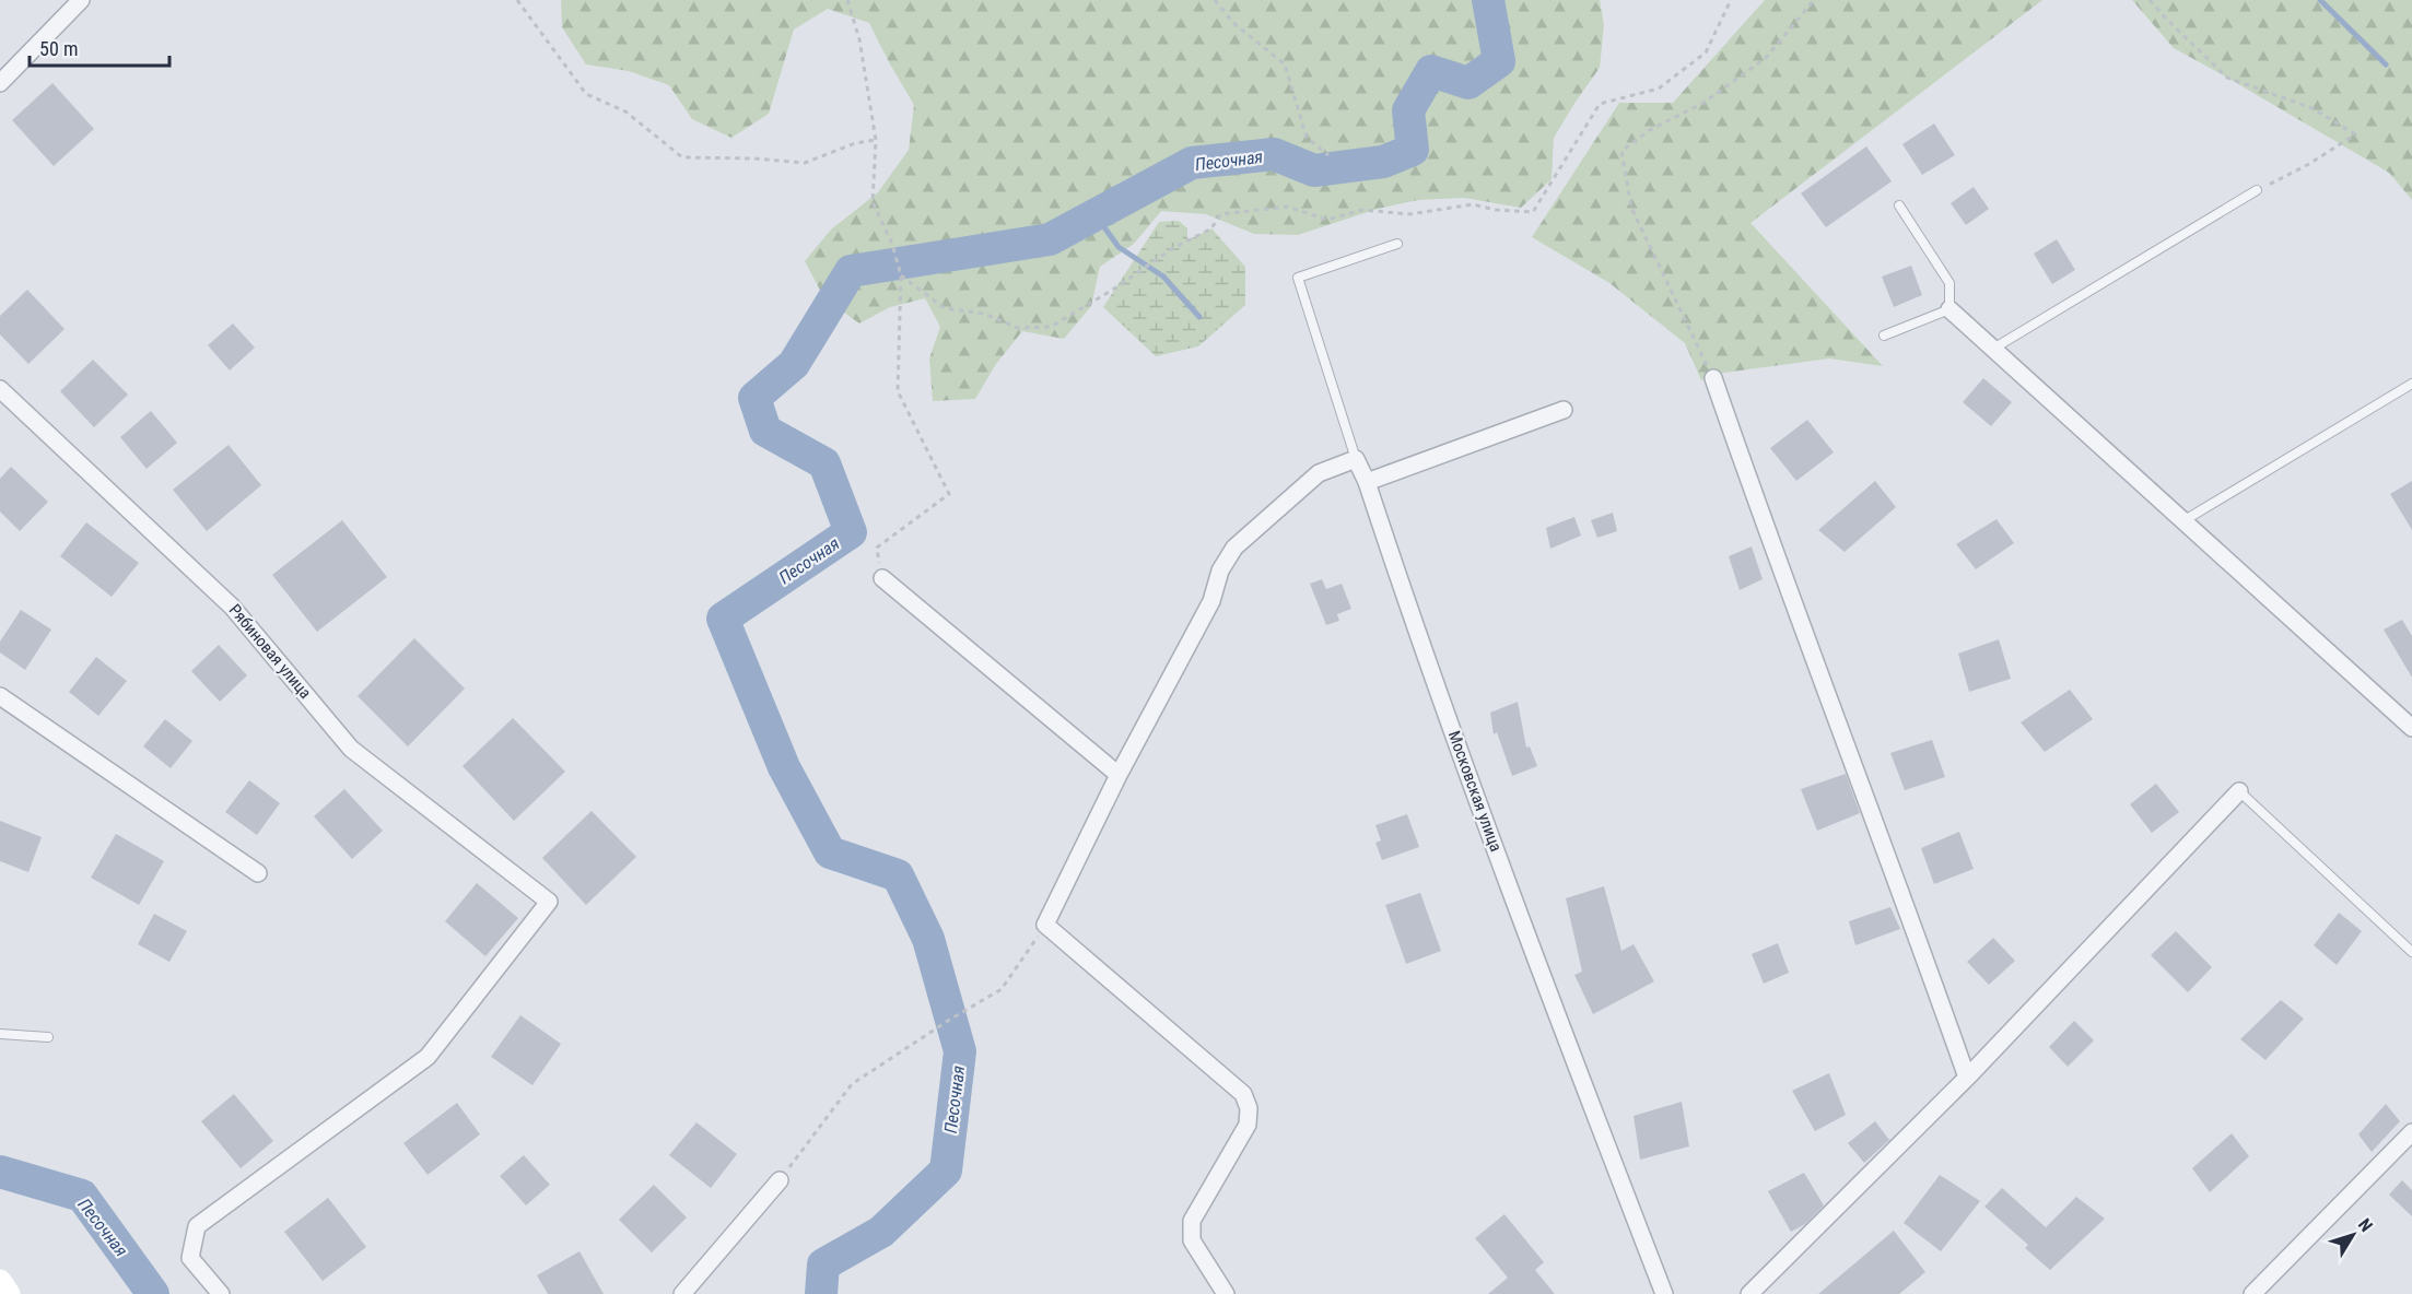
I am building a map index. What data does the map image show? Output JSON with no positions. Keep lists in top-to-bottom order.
{
  "streets": {
    "street": ["Рябиновая улица", "Московская улица"]
  },
  "water": ["Песочная"],
  "scale_bar": "50 m",
  "north": "top right"
}
